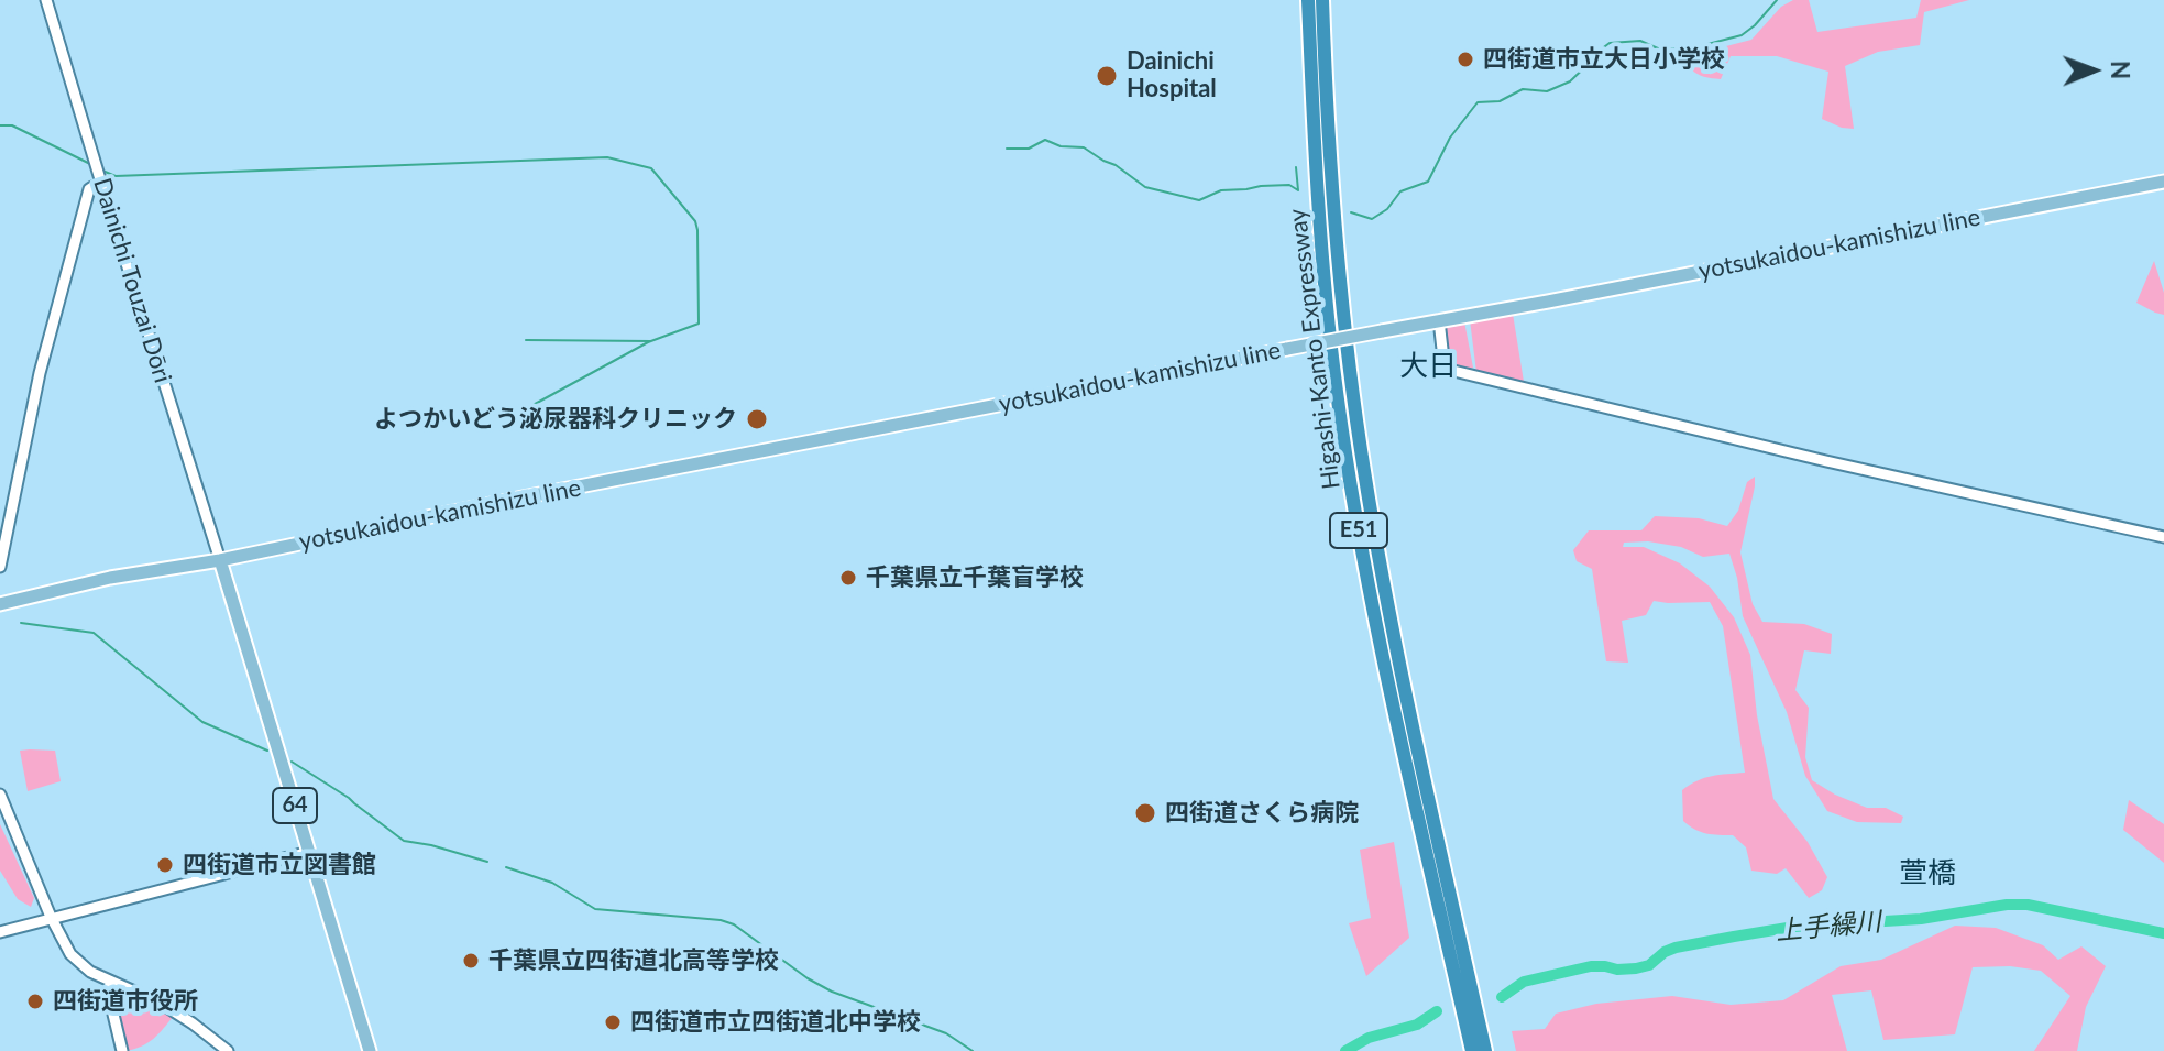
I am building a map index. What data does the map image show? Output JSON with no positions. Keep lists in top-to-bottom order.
{
  "streets": {
    "highway": ["Higashi-Kanto Expressway", "E51"],
    "main road": ["yotsukaidou-kamishizu line", "64"],
    "street": ["Dainichi Touzai Dōri"]
  },
  "crossings": [
    ["yotsukaidou-kamishizu line", "Dainichi Touzai Dōri"],
    ["yotsukaidou-kamishizu line", "64"],
    ["Dainichi Touzai Dōri", "64"]
  ],
  "districts": ["大日", "萱橋"],
  "water": ["上手繰川"],
  "places": [
    "四街道市立大日小学校",
    "Dainichi Hospital",
    "よつかいどう泌尿器科クリニック",
    "千葉県立千葉盲学校",
    "四街道さくら病院",
    "四街道市立図書館",
    "千葉県立四街道北高等学校",
    "四街道市役所",
    "四街道市立四街道北中学校"
  ],
  "north": "right"
}
